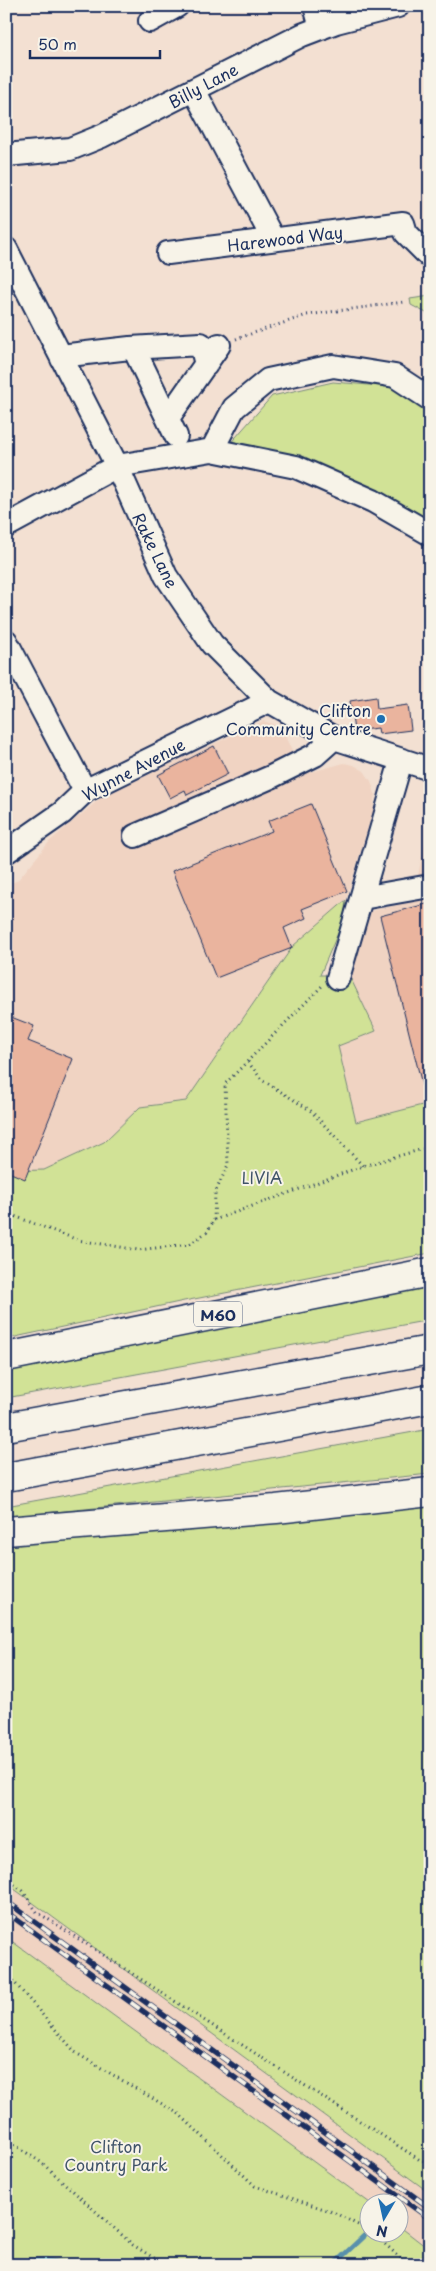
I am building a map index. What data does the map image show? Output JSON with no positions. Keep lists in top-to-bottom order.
{
  "streets": {
    "highway": ["M60"],
    "street": [
      "Billy Lane",
      "Harewood Way",
      "Rake Lane",
      "Wynne Avenue"
    ]
  },
  "crossings": [
    ["Rake Lane", "Wynne Avenue"]
  ],
  "parks": ["LIVIA", "Clifton Country Park"],
  "places": ["Clifton Community Centre"],
  "scale_bar": "50 m",
  "north": "bottom"
}
